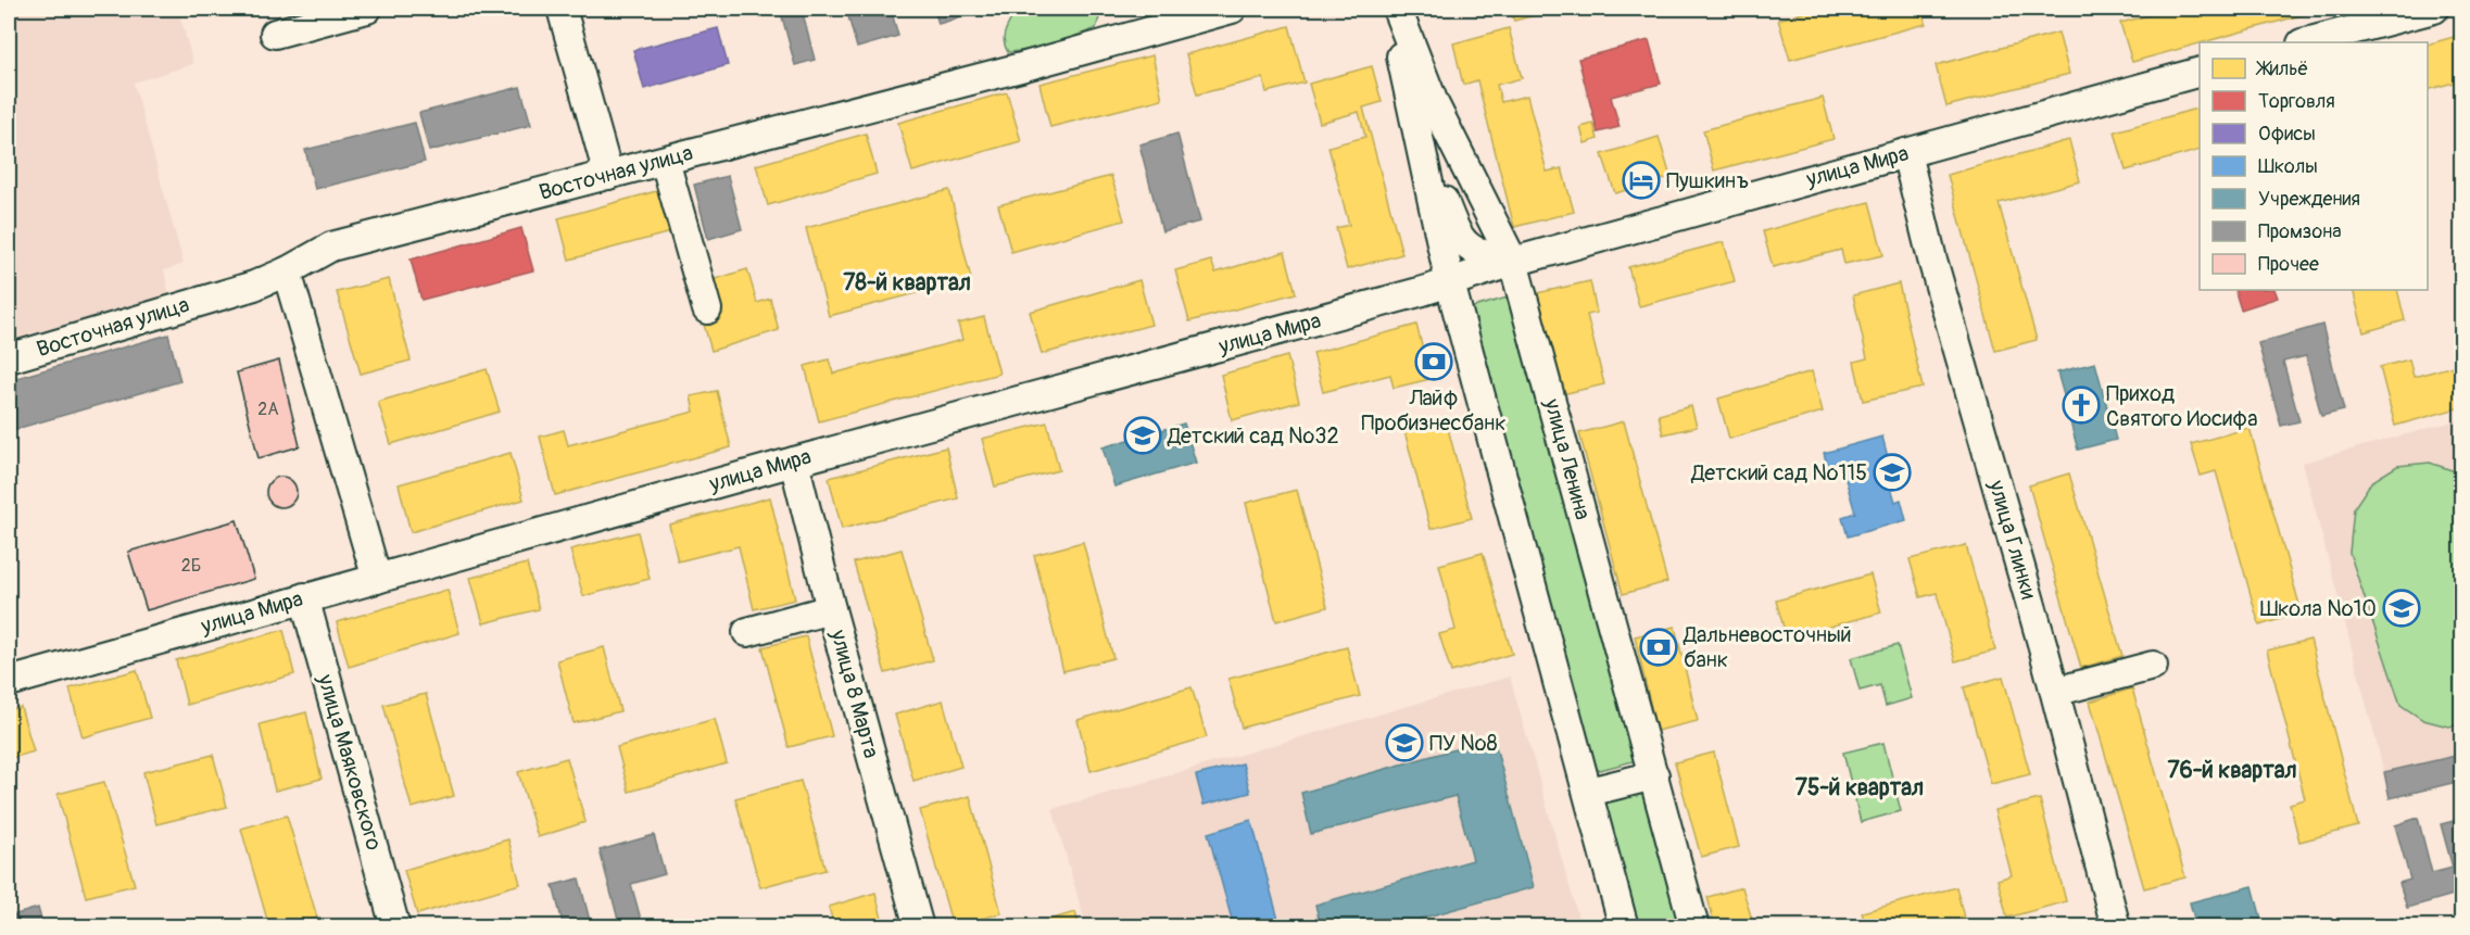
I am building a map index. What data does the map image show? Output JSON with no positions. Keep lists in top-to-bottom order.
{
  "streets": {
    "street": [
      "улица Мира",
      "Восточная улица",
      "улица Ленина",
      "улица Глинки",
      "улица 8 Марта",
      "улица Маяковского"
    ]
  },
  "crossings": [
    ["улица Мира", "улица Ленина"],
    ["улица Мира", "улица Глинки"],
    ["улица Мира", "улица 8 Марта"],
    ["улица Мира", "улица Маяковского"]
  ],
  "districts": ["78-й квартал", "76-й квартал", "75-й квартал"],
  "places": {
    "hotel": ["Пушкинъ"],
    "bank": ["Лайф Пробизнесбанк", "Дальневосточный банк"],
    "church": ["Приход Святого Иосифа"],
    "school or university": [
      "Детский сад №32",
      "Детский сад №115",
      "Школа №10",
      "ПУ №8"
    ]
  },
  "house_numbers": ["2А", "2Б"],
  "legend": [
    "Жильё",
    "Торговля",
    "Офисы",
    "Школы",
    "Учреждения",
    "Промзона",
    "Прочее"
  ]
}
